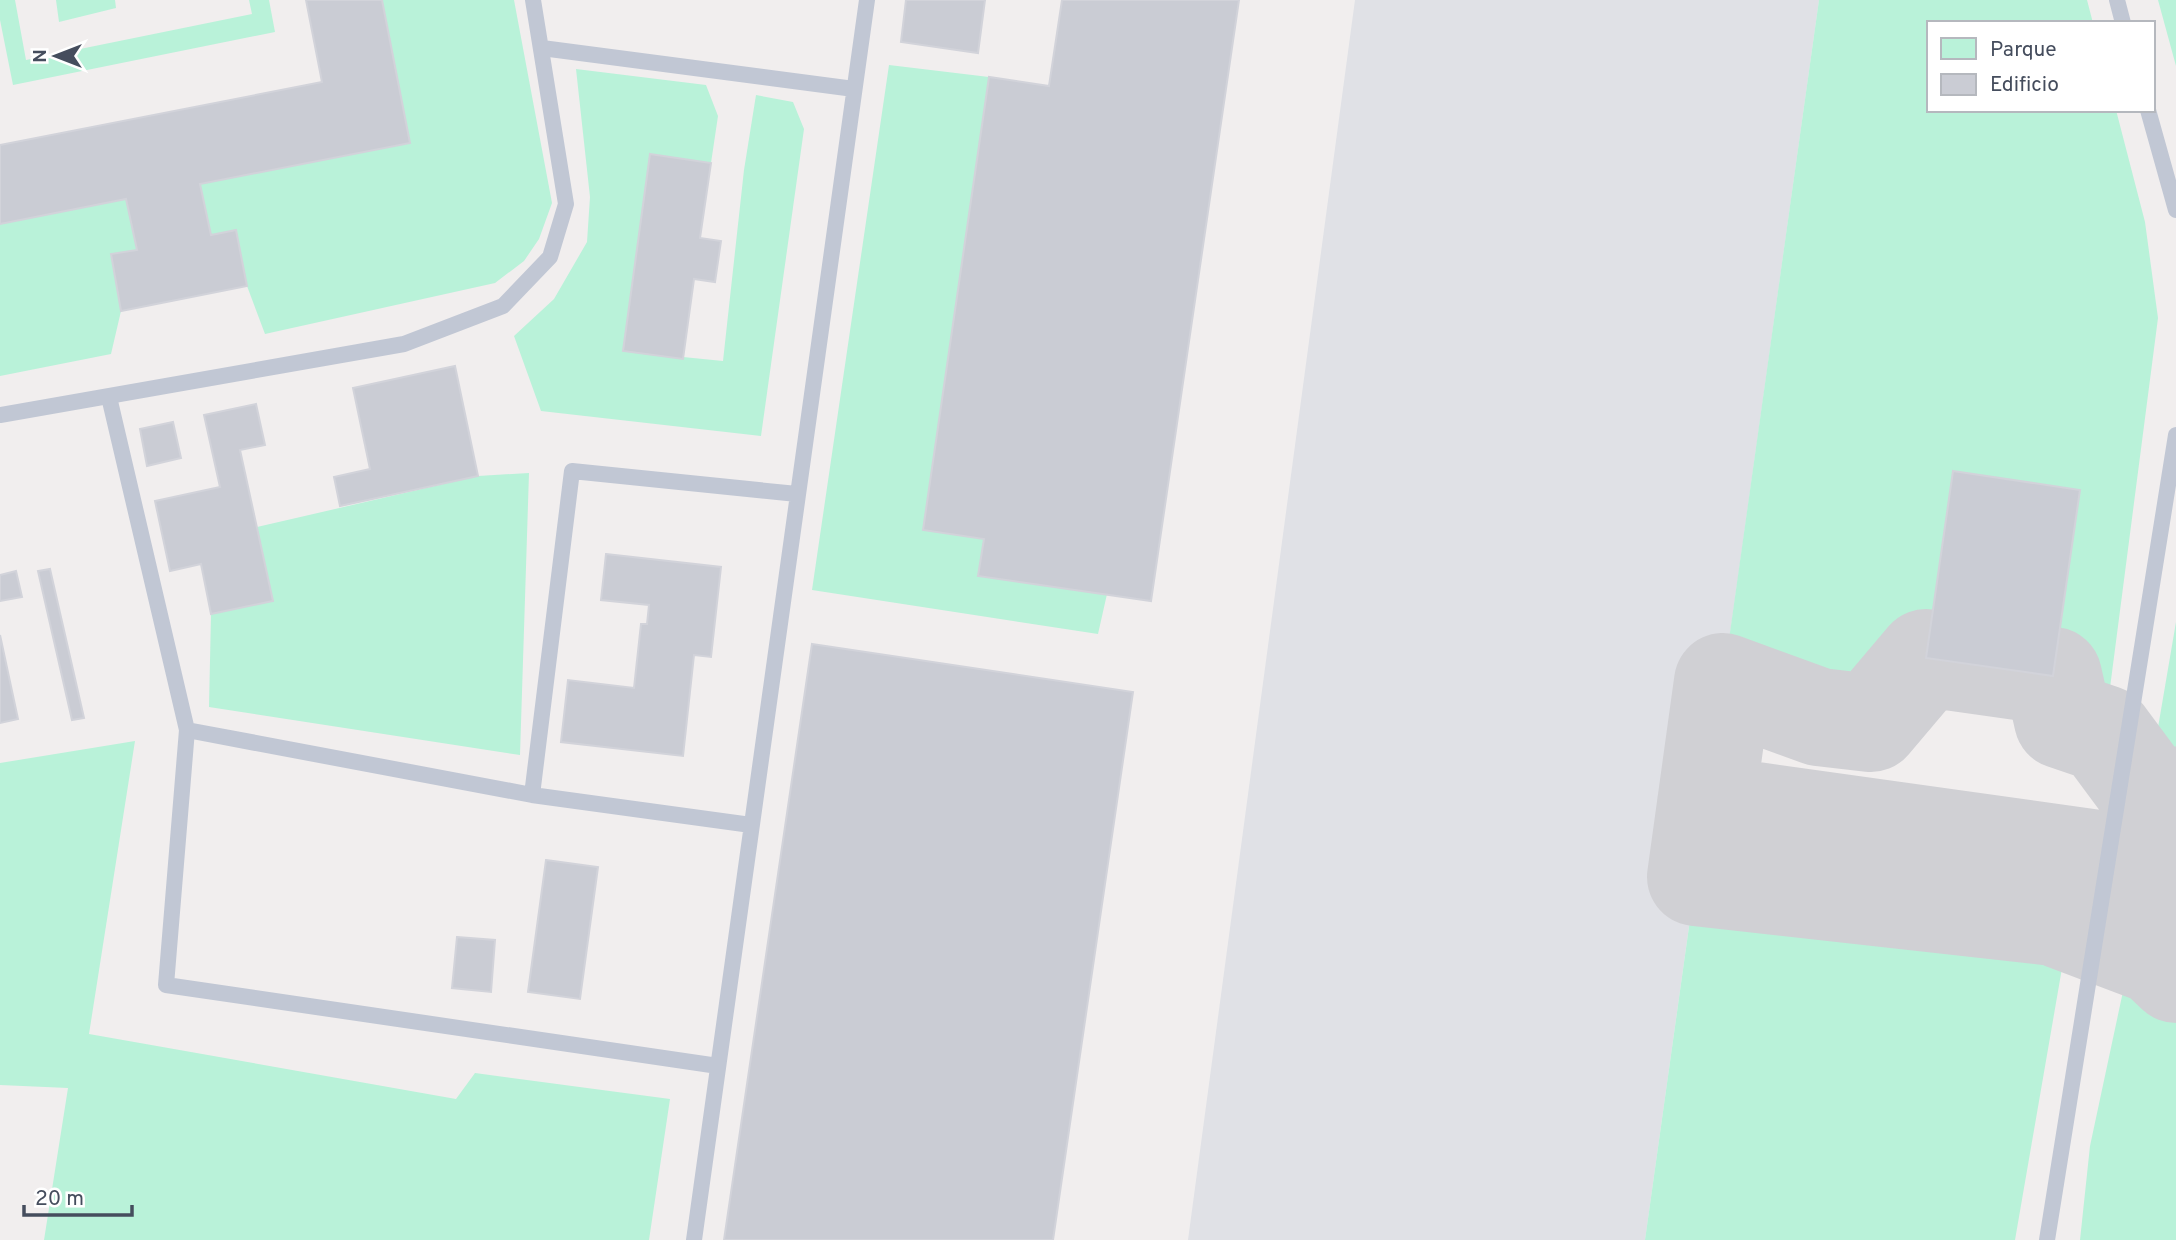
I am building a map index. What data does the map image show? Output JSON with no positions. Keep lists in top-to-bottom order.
{
  "legend": ["Parque", "Edificio"],
  "scale_bar": "20 m",
  "north": "left"
}
